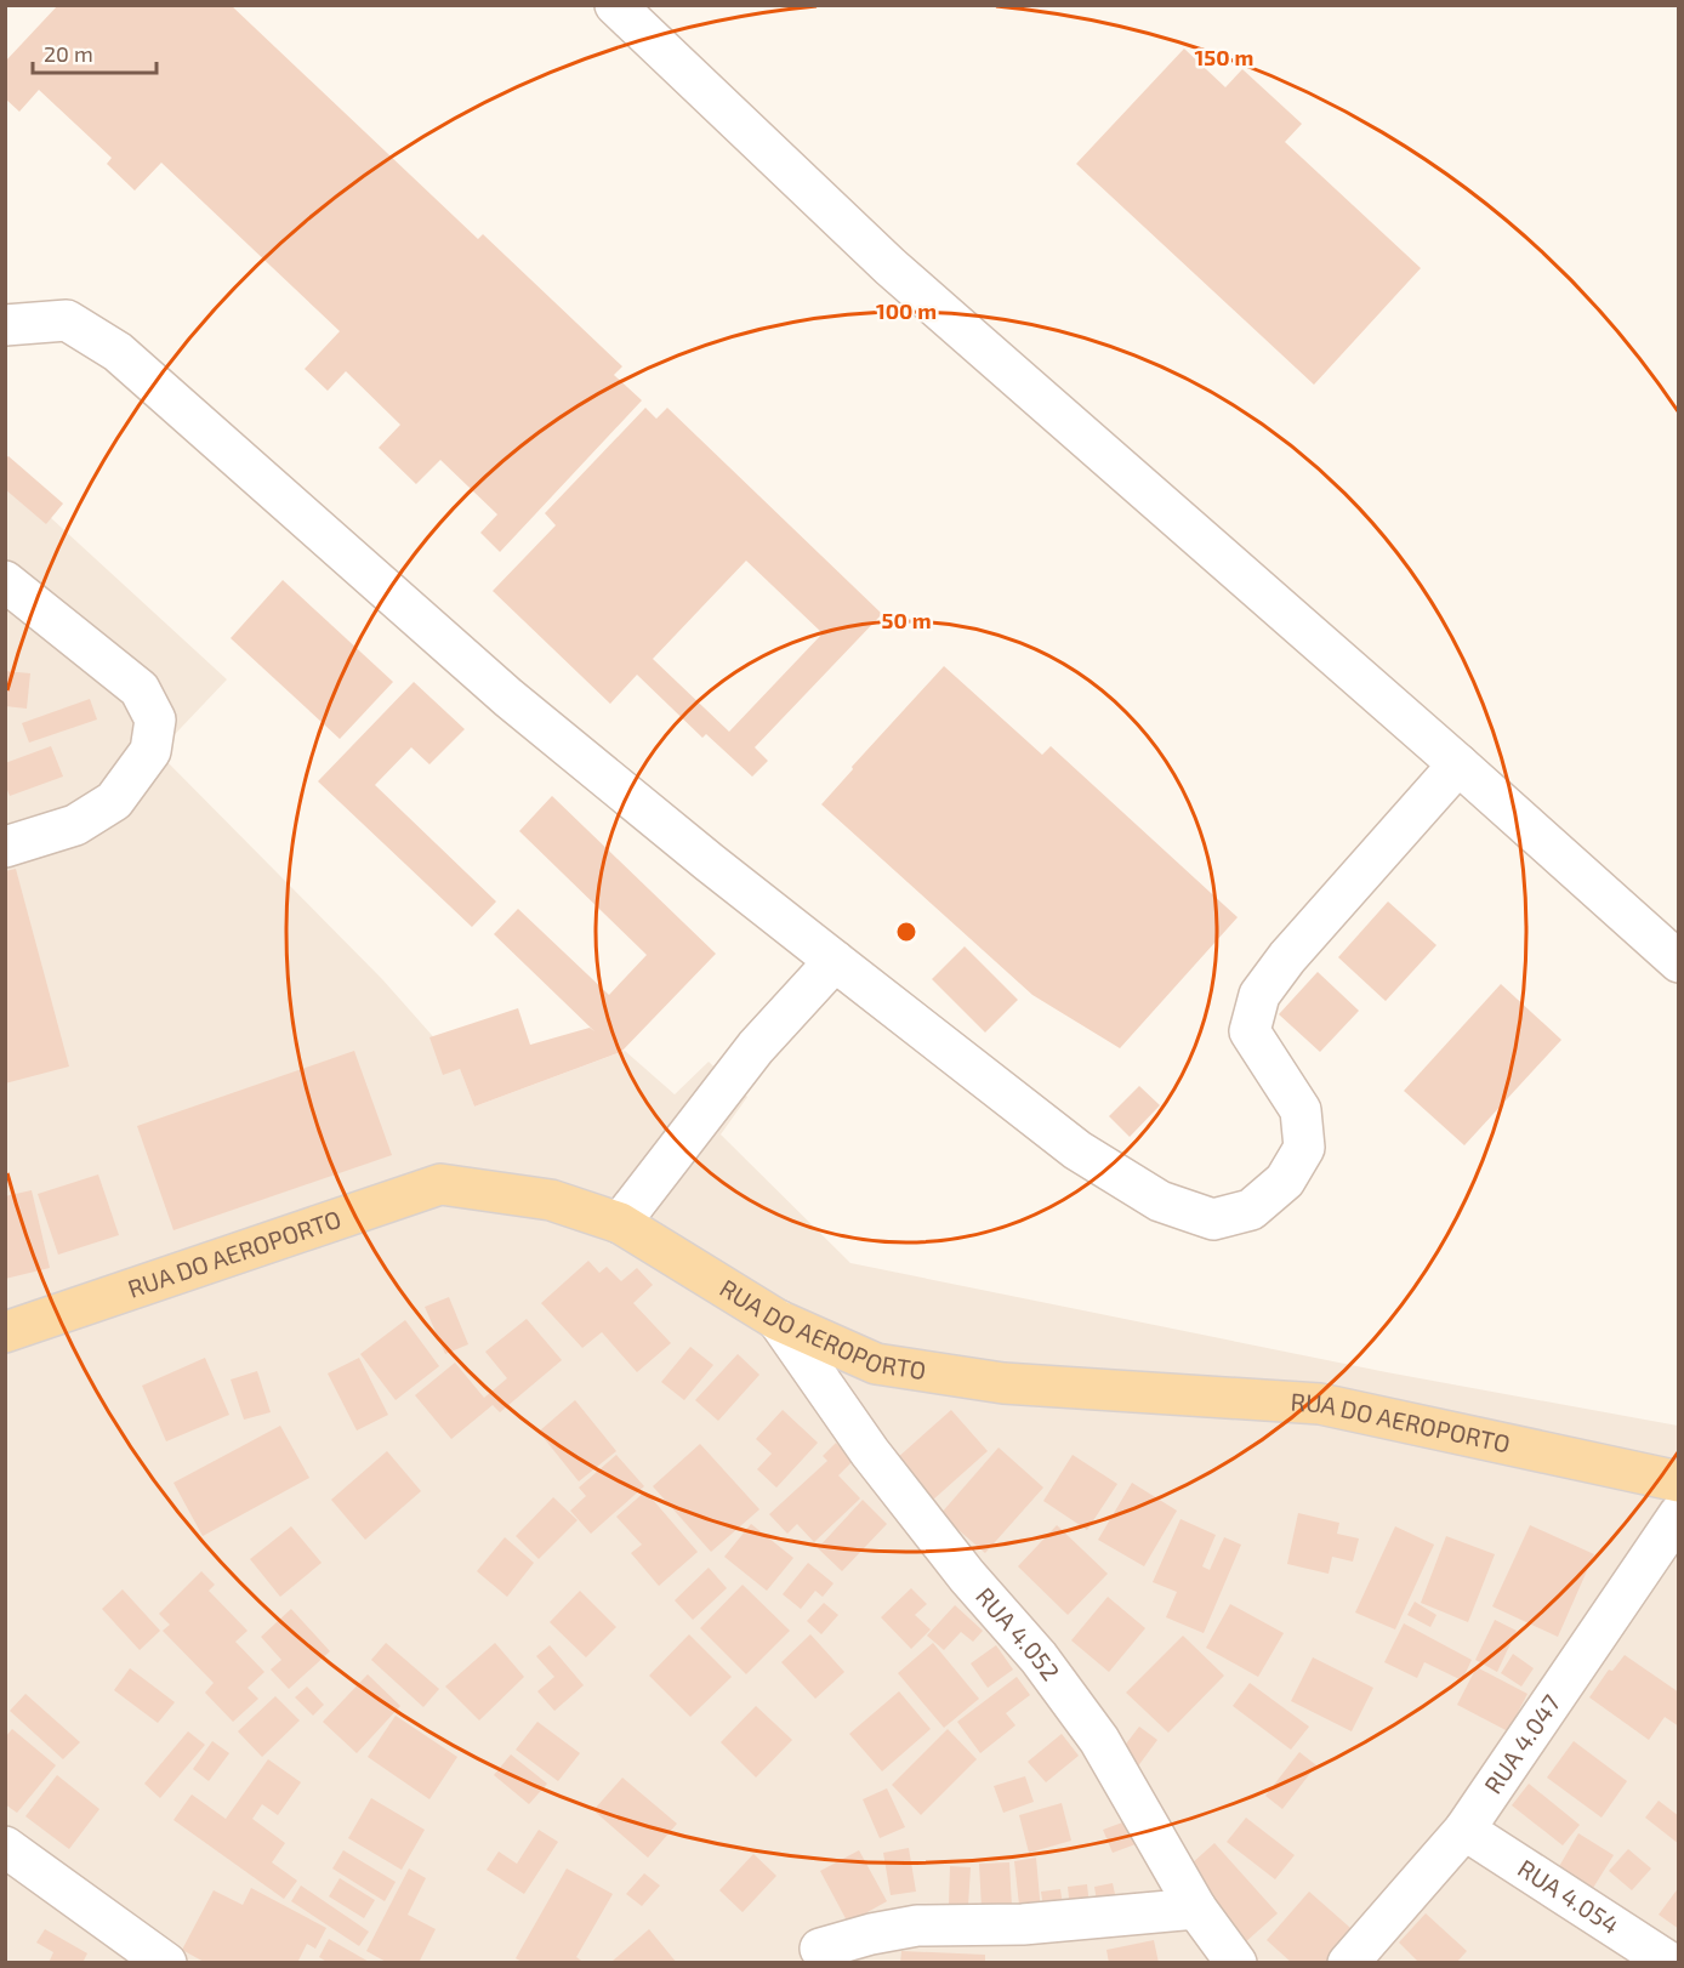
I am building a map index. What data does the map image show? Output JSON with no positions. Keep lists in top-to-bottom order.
{
  "streets": {
    "main road": ["RUA DO AEROPORTO"],
    "street": ["RUA 4.052", "RUA 4.047", "RUA 4.054"]
  },
  "crossings": [
    ["RUA DO AEROPORTO", "RUA 4.052"],
    ["RUA 4.047", "RUA 4.054"]
  ],
  "scale_bar": "20 m",
  "rings": ["150 m", "100 m", "50 m"]
}
